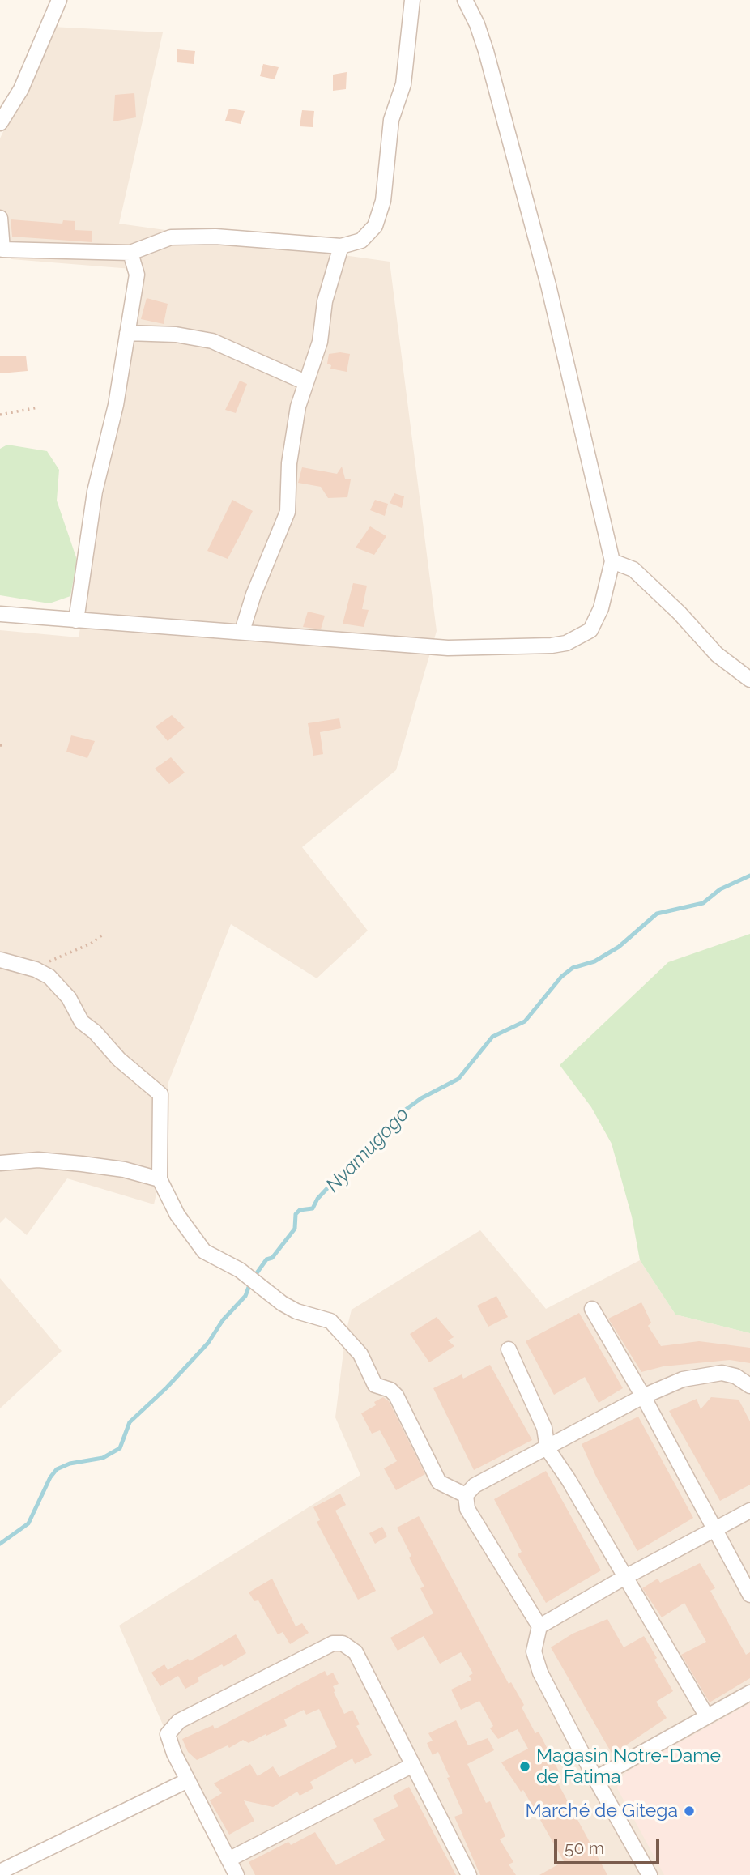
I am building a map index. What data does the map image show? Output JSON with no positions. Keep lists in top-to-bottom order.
{
  "water": ["Nyamugogo"],
  "places": ["Magasin Notre-Dame de Fatima", "Marché de Gitega"],
  "scale_bar": "50 m"
}
